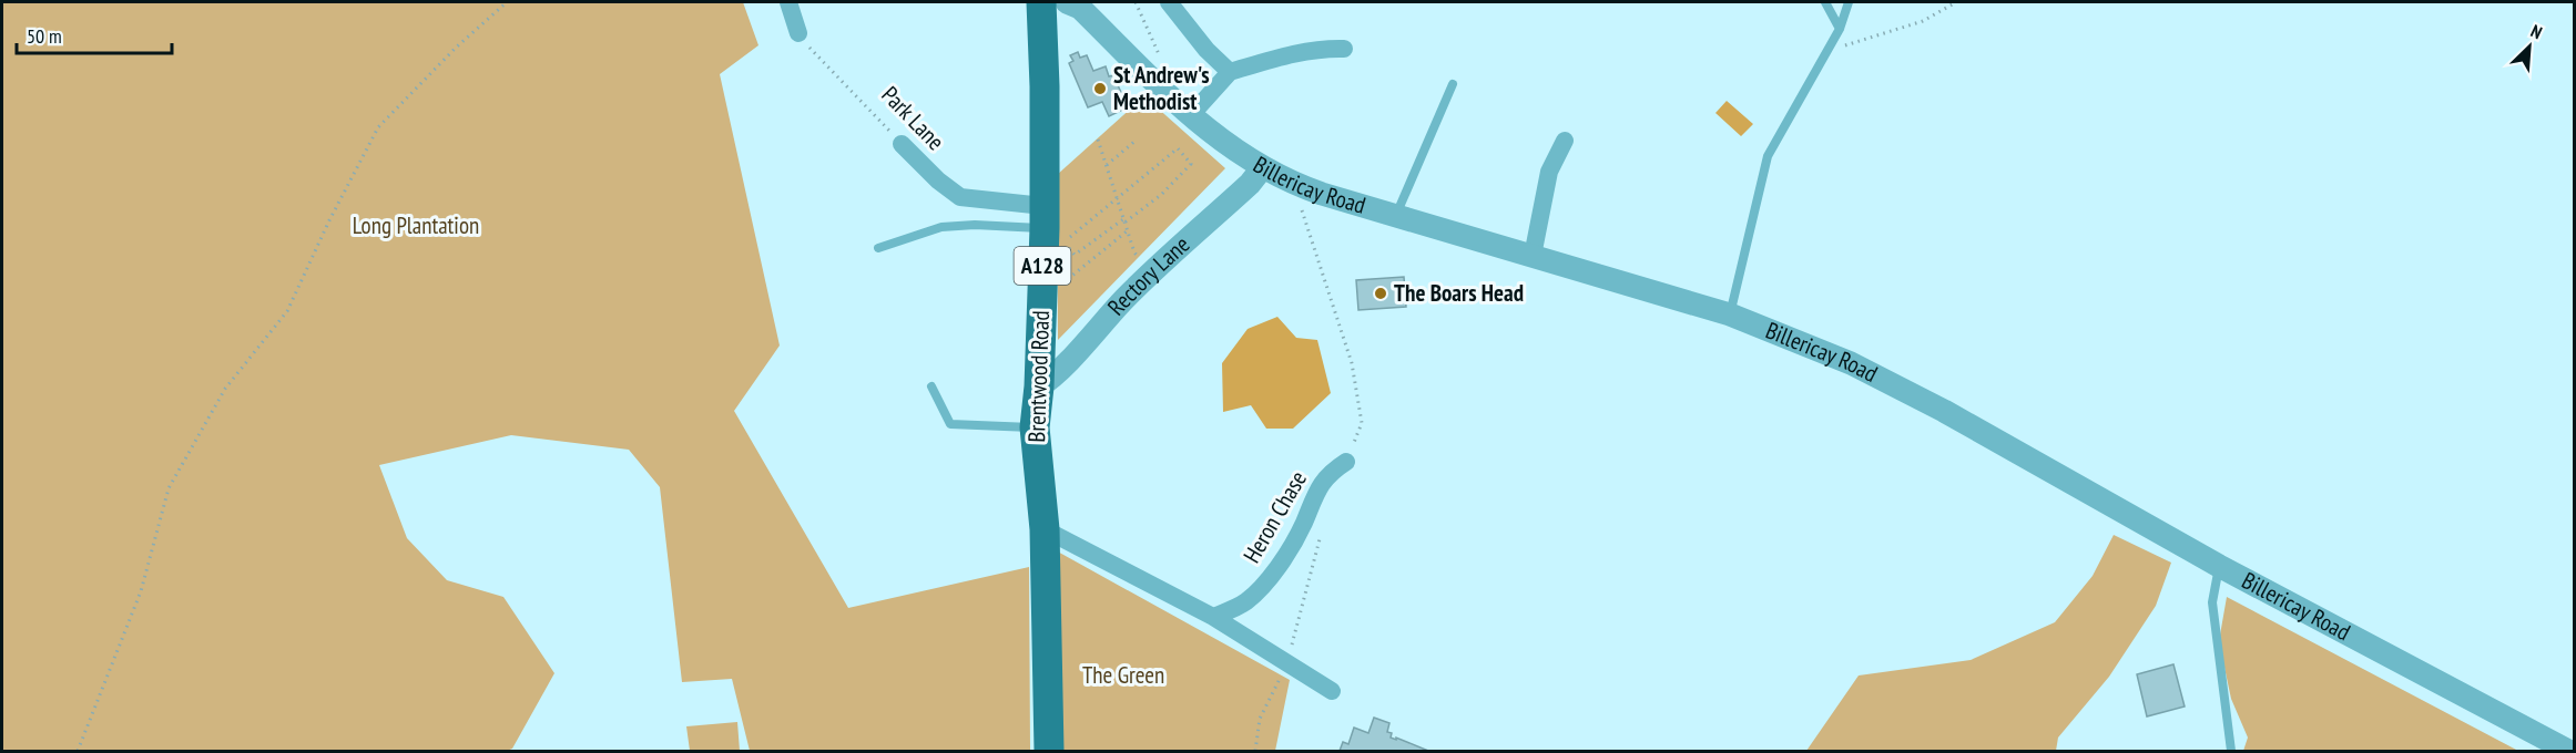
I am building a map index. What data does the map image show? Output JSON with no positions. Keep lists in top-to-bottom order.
{
  "streets": {
    "main road": ["A128", "Brentwood Road"],
    "street": [
      "Park Lane",
      "Billericay Road",
      "Rectory Lane",
      "Heron Chase"
    ]
  },
  "crossings": [
    ["Park Lane", "Brentwood Road"],
    ["Billericay Road", "Rectory Lane"],
    ["Rectory Lane", "Brentwood Road"]
  ],
  "parks": ["Long Plantation", "The Green"],
  "places": ["St Andrew's Methodist", "The Boars Head"],
  "scale_bar": "50 m",
  "north": "top right"
}
